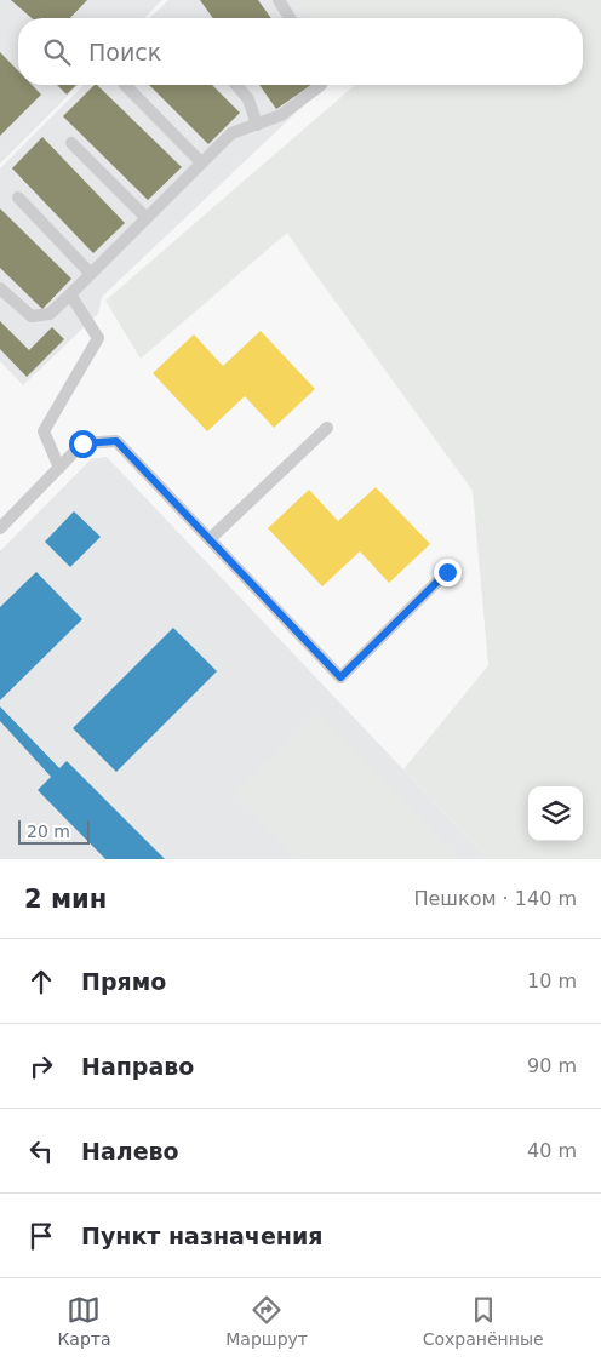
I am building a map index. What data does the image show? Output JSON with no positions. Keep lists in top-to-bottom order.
{
  "scale_bar": "20 m",
  "page": {
    "search": "Поиск",
    "scale": "20 m",
    "heading": ["2 мин", "Пешком · 140 m"],
    "list": [
      ["Прямо", "10 m"],
      ["Направо", "90 m"],
      ["Налево", "40 m"],
      "Пункт назначения"
    ],
    "nav": ["Карта", "Маршрут", "Сохранённые"]
  }
}
